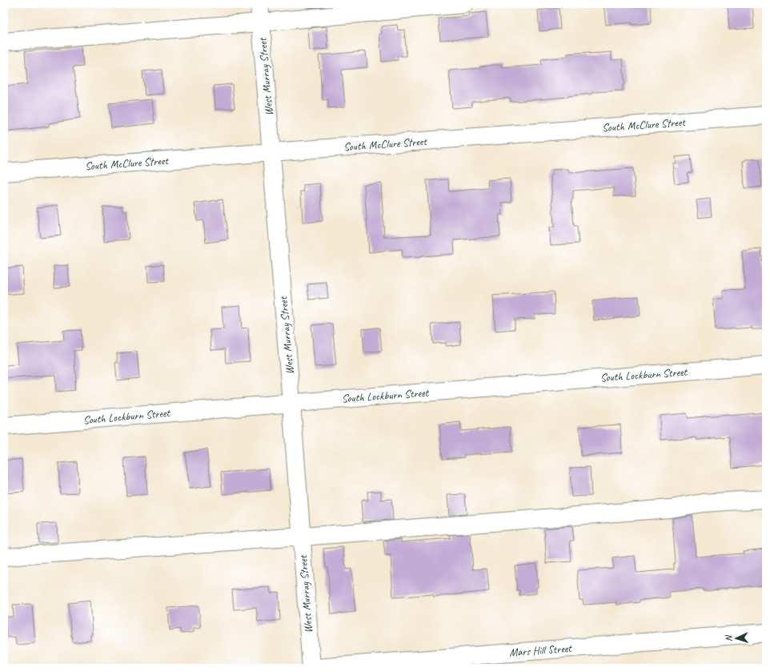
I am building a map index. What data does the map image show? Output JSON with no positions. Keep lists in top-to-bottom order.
{
  "streets": {
    "street": [
      "West Murray Street",
      "South McClure Street",
      "South Lockburn Street",
      "Mars Hill Street"
    ]
  },
  "crossings": [
    ["West Murray Street", "South McClure Street"],
    ["West Murray Street", "South Lockburn Street"]
  ],
  "north": "left"
}
